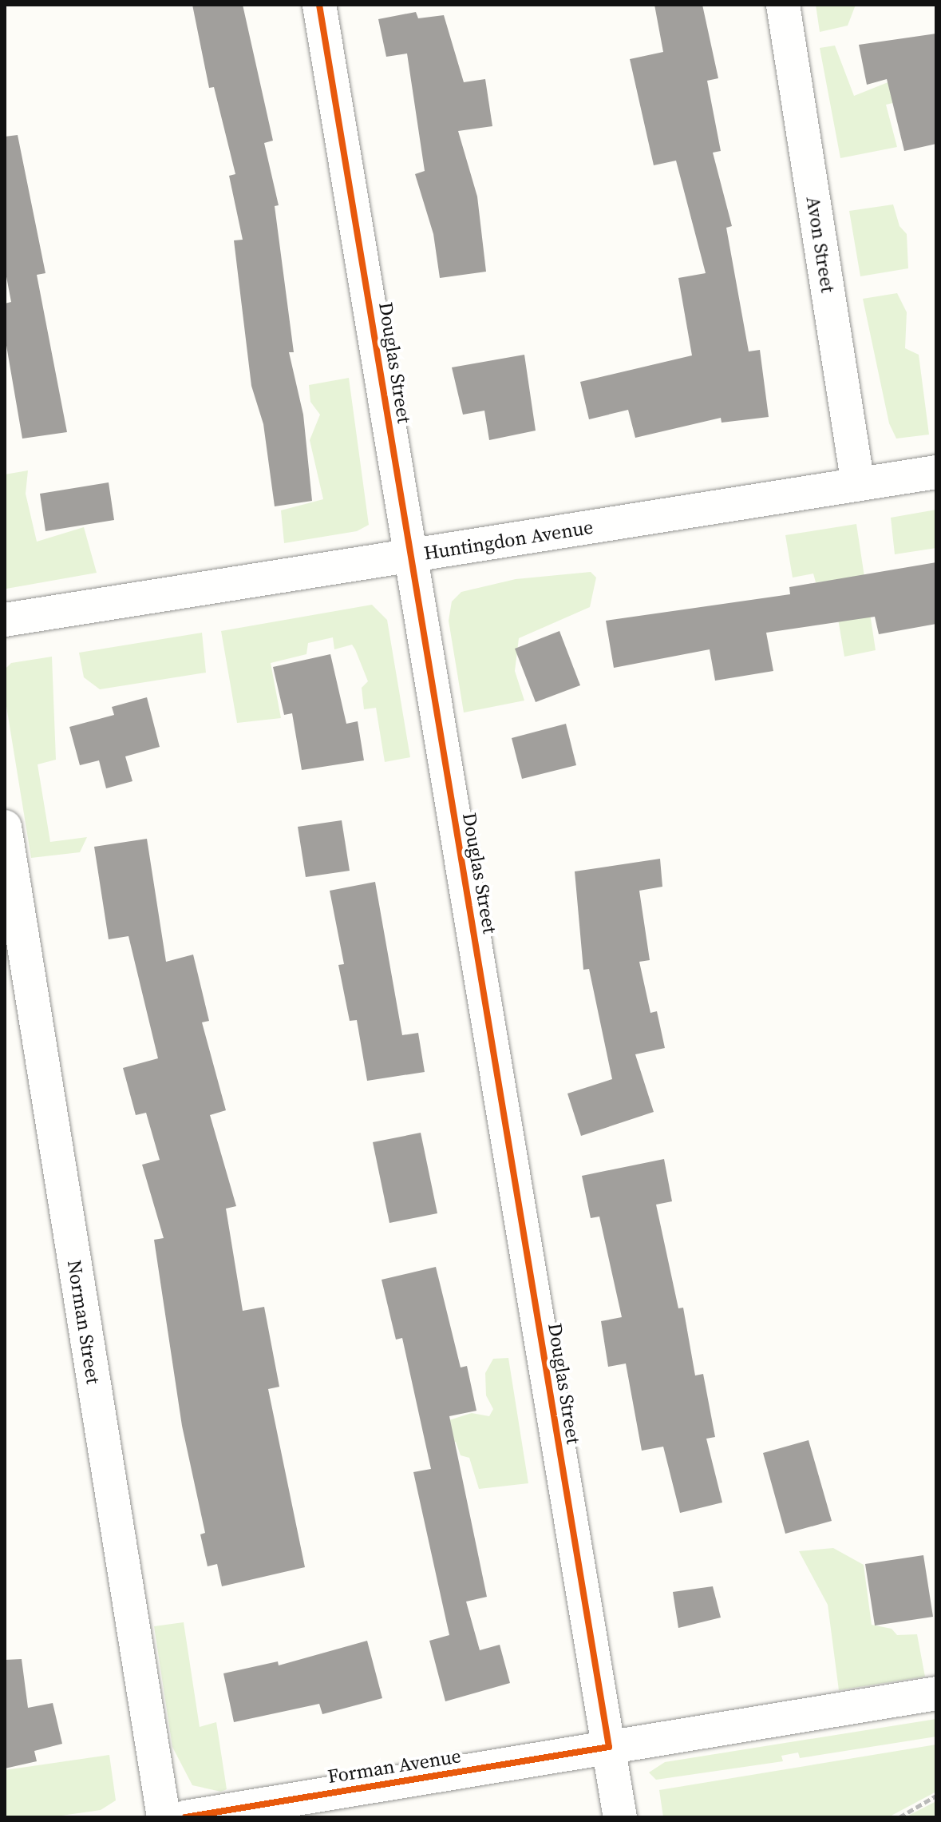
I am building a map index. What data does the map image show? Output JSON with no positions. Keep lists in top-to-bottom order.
{
  "streets": {
    "street": [
      "Avon Street",
      "Douglas Street",
      "Huntingdon Avenue",
      "Norman Street",
      "Forman Avenue"
    ]
  },
  "crossings": [
    ["Avon Street", "Huntingdon Avenue"],
    ["Douglas Street", "Huntingdon Avenue"],
    ["Douglas Street", "Forman Avenue"]
  ]
}
